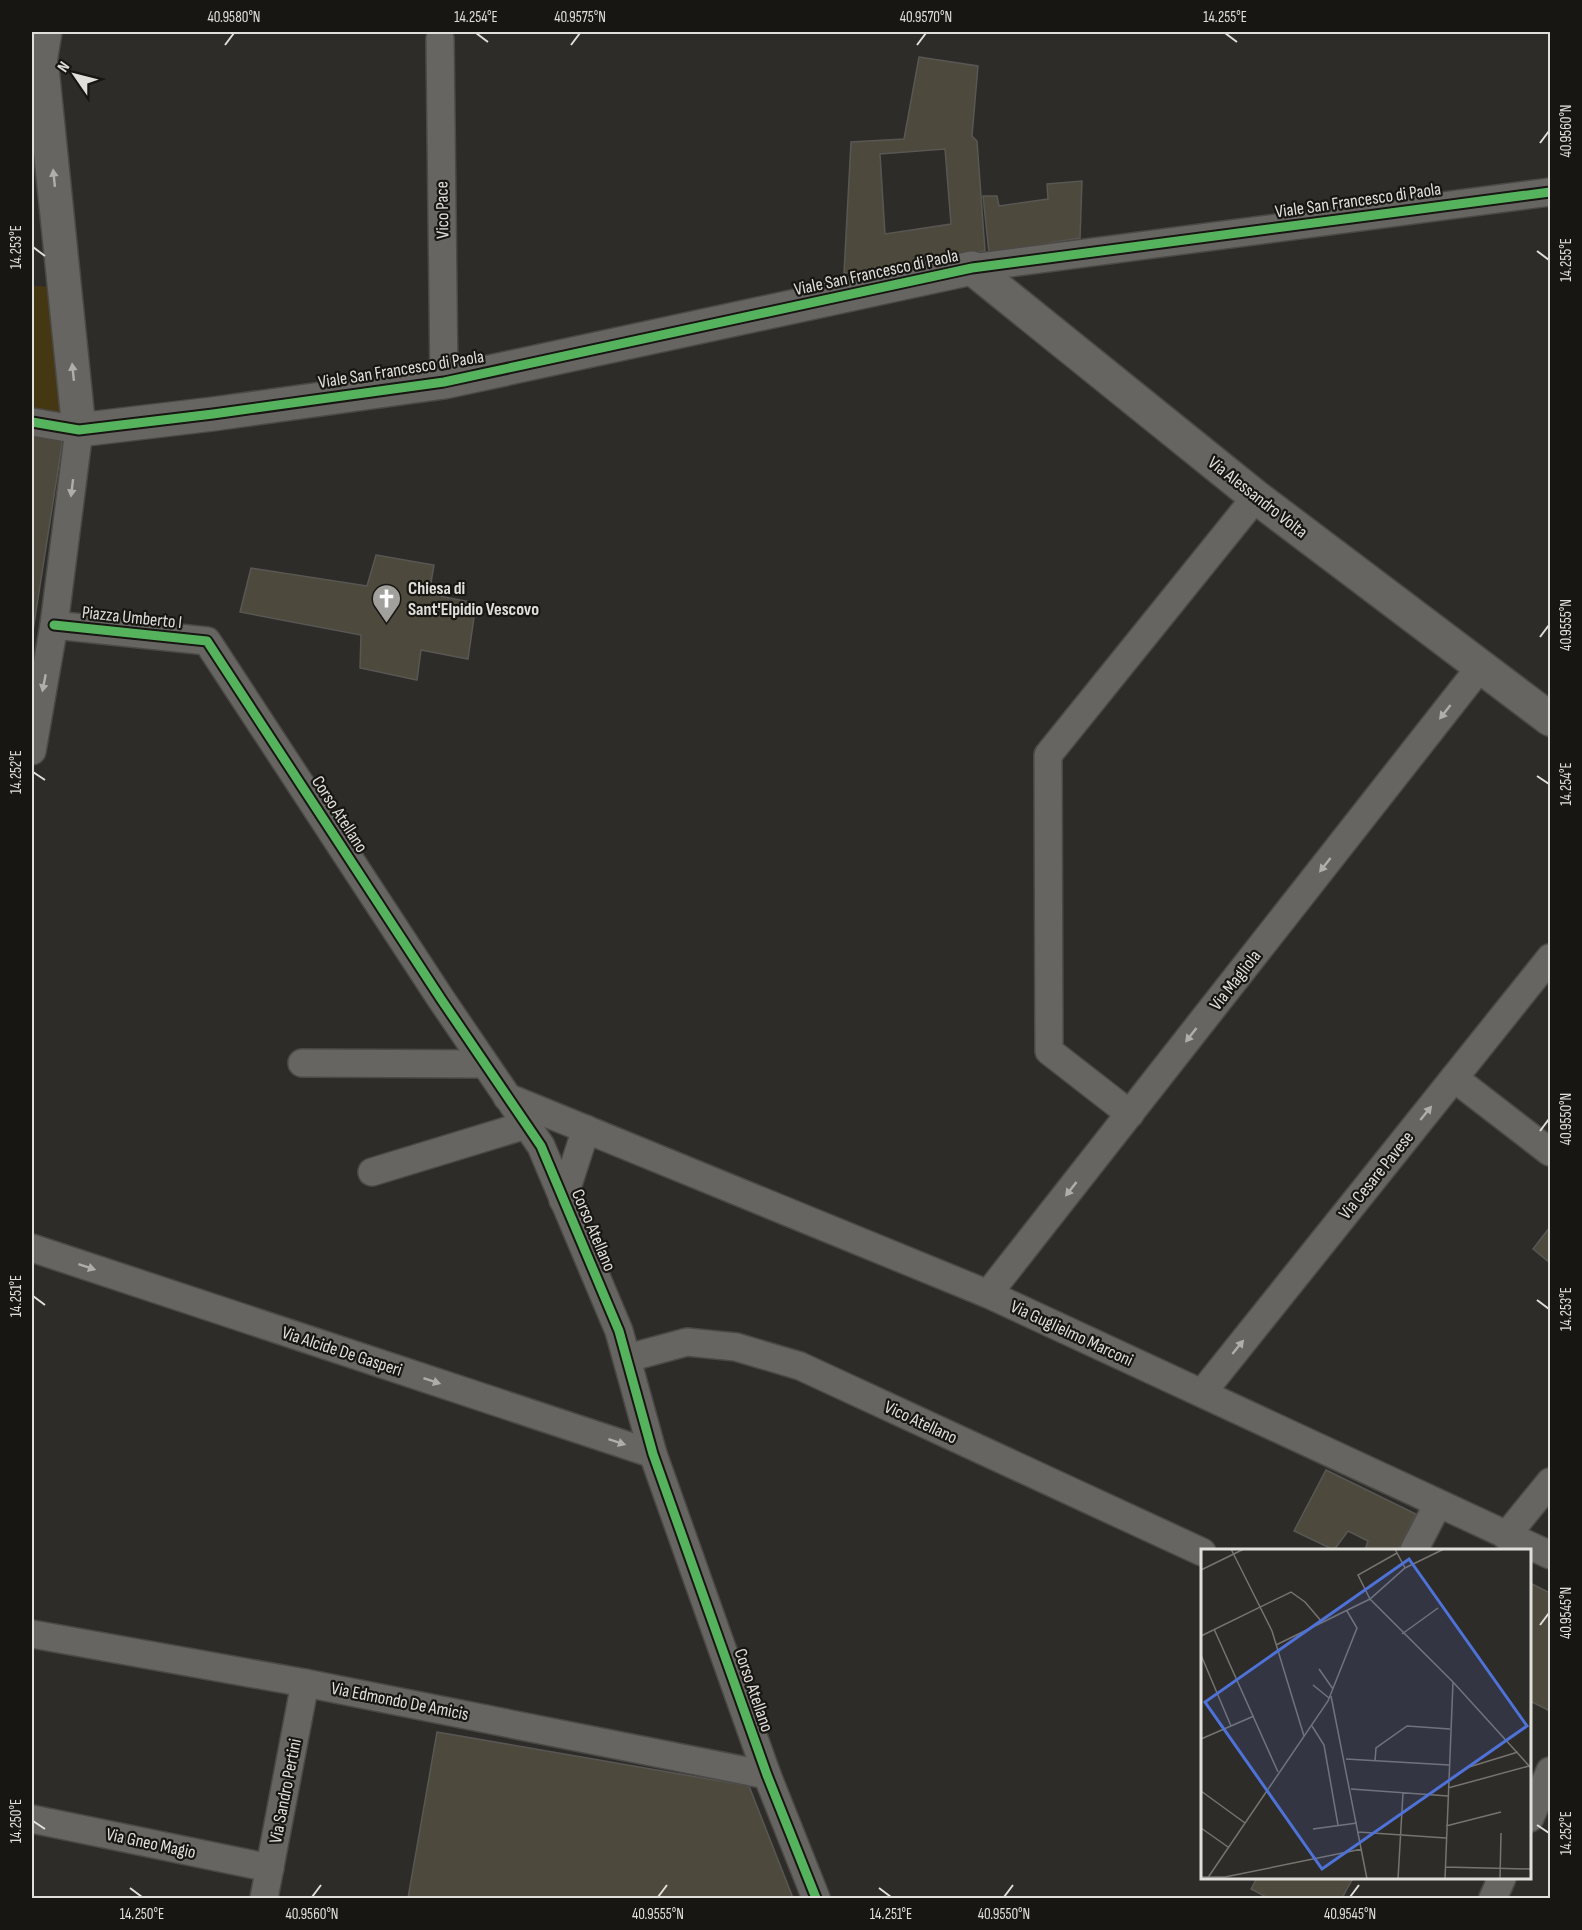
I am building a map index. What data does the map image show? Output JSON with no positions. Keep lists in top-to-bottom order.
{
  "streets": {
    "street": [
      "Viale San Francesco di Paola",
      "Vico Pace",
      "Via Alessandro Volta",
      "Piazza Umberto I",
      "Corso Atellano",
      "Via Magliola",
      "Via Cesare Pavese",
      "Via Guglielmo Marconi",
      "Via Alcide De Gasperi",
      "Vico Atellano",
      "Via Edmondo De Amicis",
      "Via Sandro Pertini",
      "Via Gneo Magio"
    ]
  },
  "crossings": [
    ["Viale San Francesco di Paola", "Vico Pace"],
    ["Viale San Francesco di Paola", "Via Alessandro Volta"],
    ["Viale San Francesco di Paola", "Piazza Umberto I"],
    ["Via Alessandro Volta", "Via Magliola"],
    ["Piazza Umberto I", "Corso Atellano"],
    ["Corso Atellano", "Via Guglielmo Marconi"],
    ["Corso Atellano", "Via Alcide De Gasperi"],
    ["Corso Atellano", "Vico Atellano"],
    ["Corso Atellano", "Via Edmondo De Amicis"],
    ["Via Magliola", "Via Guglielmo Marconi"],
    ["Via Cesare Pavese", "Via Guglielmo Marconi"],
    ["Via Edmondo De Amicis", "Via Sandro Pertini"],
    ["Via Sandro Pertini", "Via Gneo Magio"]
  ],
  "one_way": [
    "Piazza Umberto I",
    "Via Magliola",
    "Via Cesare Pavese",
    "Via Alcide De Gasperi"
  ],
  "places": {
    "church": ["Chiesa di Sant'Elpidio Vescovo"]
  },
  "north": "top left",
  "coordinates": [
    "40.9580°N",
    "14.254°E",
    "40.9575°N",
    "40.9570°N",
    "14.255°E",
    "40.9560°N",
    "14.253°E",
    "40.9555°N",
    "14.252°E",
    "40.9550°N",
    "14.251°E",
    "40.9545°N",
    "14.250°E"
  ]
}
